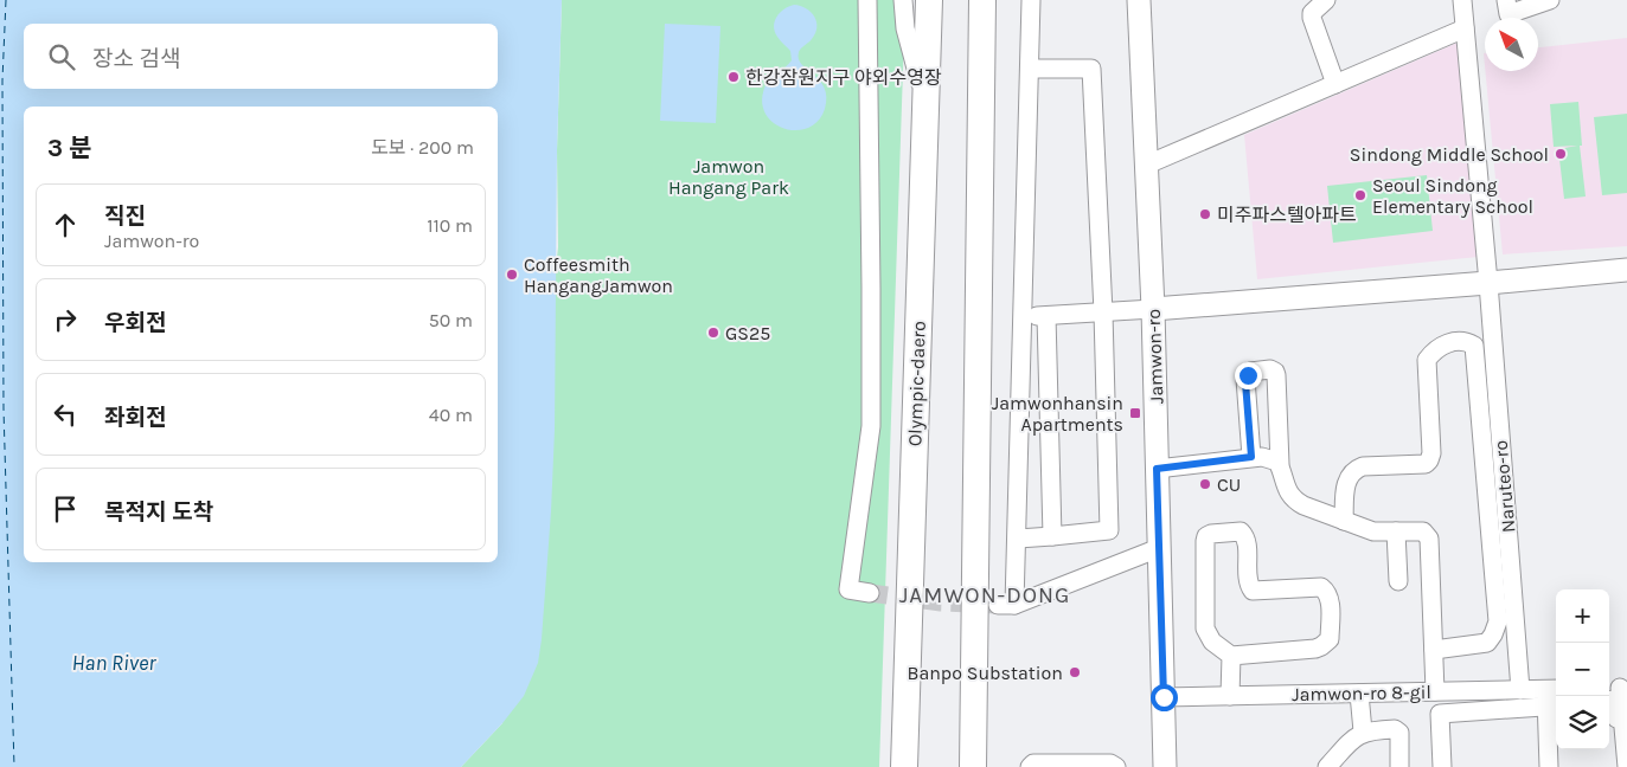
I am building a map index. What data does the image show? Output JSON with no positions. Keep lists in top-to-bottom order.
{
  "streets": {
    "highway": ["Olympic-daero"],
    "main road": ["Jamwon-ro"],
    "street": ["Naruteo-ro", "Jamwon-ro 8-gil"]
  },
  "crossings": [
    ["Jamwon-ro", "Jamwon-ro 8-gil"],
    ["Naruteo-ro", "Jamwon-ro 8-gil"]
  ],
  "districts": ["JAMWON-DONG"],
  "water": ["Han River"],
  "parks": ["Jamwon Hangang Park"],
  "places": {
    "other": [
      "한강잠원지구 야외수영장",
      "Sindong Middle School",
      "Seoul Sindong Elementary School",
      "미주파스텔아파트",
      "Coffeesmith HangangJamwon",
      "GS25",
      "CU",
      "Banpo Substation"
    ],
    "transit": ["Jamwonhansin Apartments"]
  },
  "north": "top left",
  "page": {
    "search": "장소 검색",
    "heading": ["3 분", "도보 · 200 m"],
    "list": [
      ["직진", "Jamwon-ro", "110 m"],
      ["우회전", "50 m"],
      ["좌회전", "40 m"],
      "목적지 도착"
    ],
    "map_buttons": ["+", "−"]
  }
}
